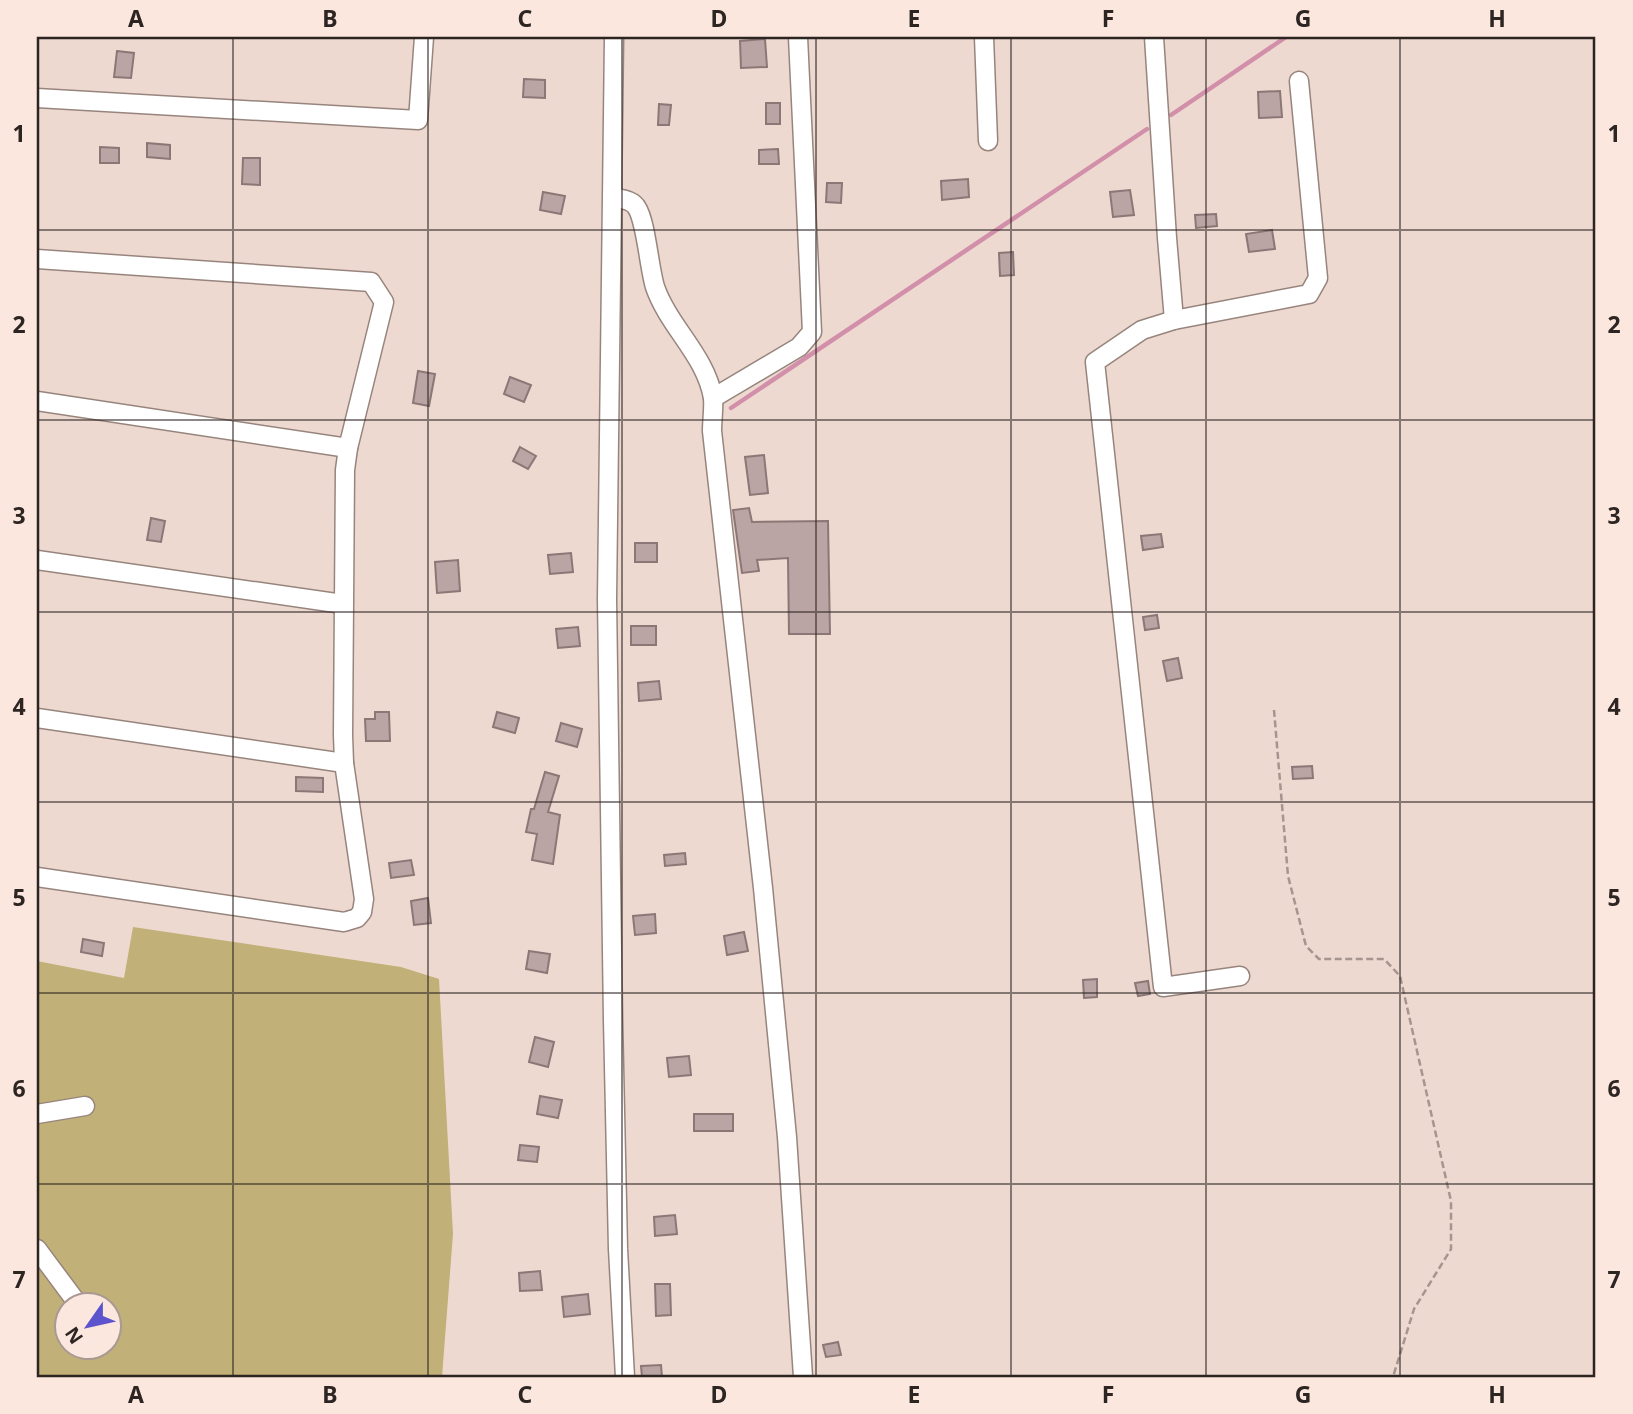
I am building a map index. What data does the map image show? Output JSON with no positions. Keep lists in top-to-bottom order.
{
  "north": "bottom left",
  "grid": {
    "columns": [
      "A",
      "B",
      "C",
      "D",
      "E",
      "F",
      "G",
      "H"
    ],
    "rows": [
      "1",
      "2",
      "3",
      "4",
      "5",
      "6",
      "7"
    ]
  }
}
